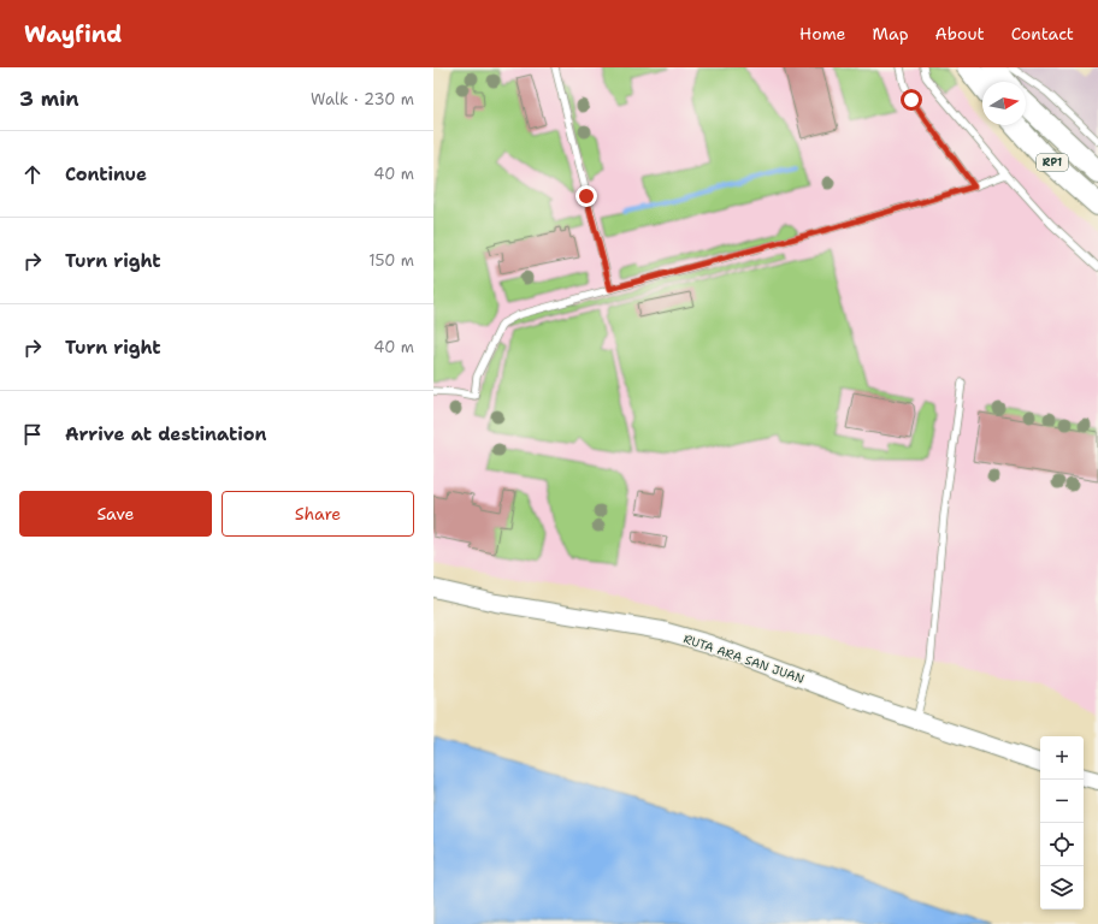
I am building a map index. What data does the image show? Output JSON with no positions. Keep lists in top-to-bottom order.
{
  "streets": {
    "main road": ["RP1"],
    "street": ["RUTA ARA SAN JUAN"]
  },
  "north": "right",
  "page": {
    "header": "Wayfind",
    "nav": [
      "Home",
      "Map",
      "About",
      "Contact"
    ],
    "heading": ["3 min", "Walk · 230 m"],
    "list": [
      ["Continue", "40 m"],
      ["Turn right", "150 m"],
      ["Turn right", "40 m"],
      "Arrive at destination"
    ],
    "buttons": ["Save", "Share"],
    "map_buttons": ["+", "−"]
  }
}
